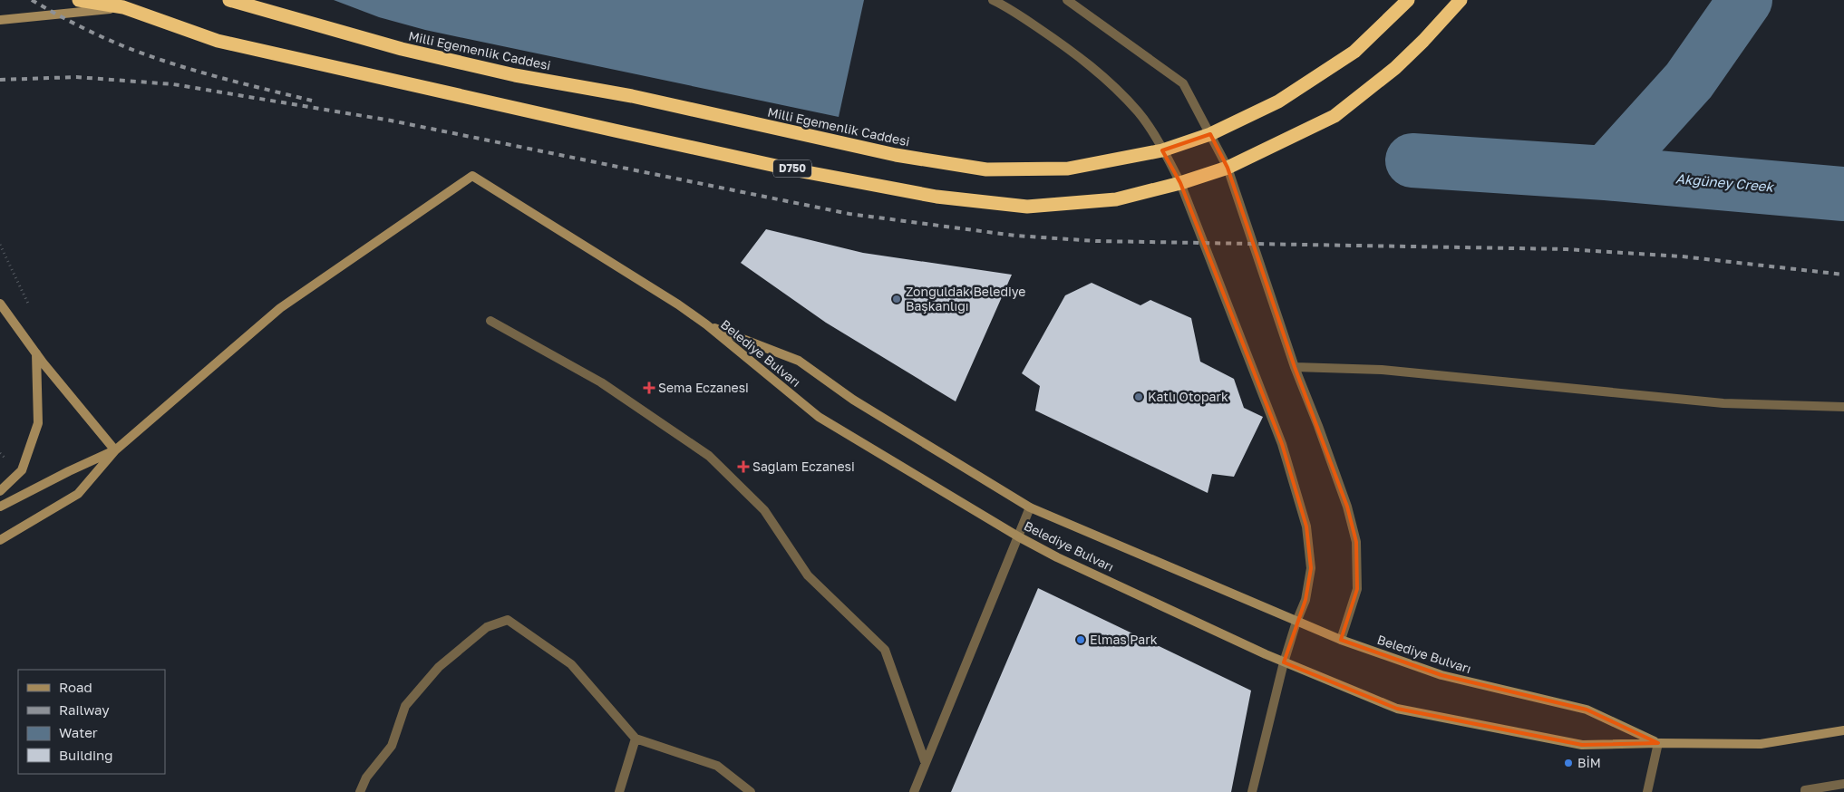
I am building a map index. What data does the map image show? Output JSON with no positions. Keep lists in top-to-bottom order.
{
  "streets": {
    "highway": ["Milli Egemenlik Caddesi", "D750"],
    "street": ["Belediye Bulvarı"]
  },
  "water": ["Akgüney Creek"],
  "places": {
    "other": [
      "Zonguldak Belediye Başkanlığı",
      "Katlı Otopark",
      "Elmas Park",
      "BİM"
    ],
    "health": ["Sema Eczanesi", "Sağlam Eczanesi"]
  },
  "legend": [
    "Road",
    "Railway",
    "Water",
    "Building"
  ]
}
